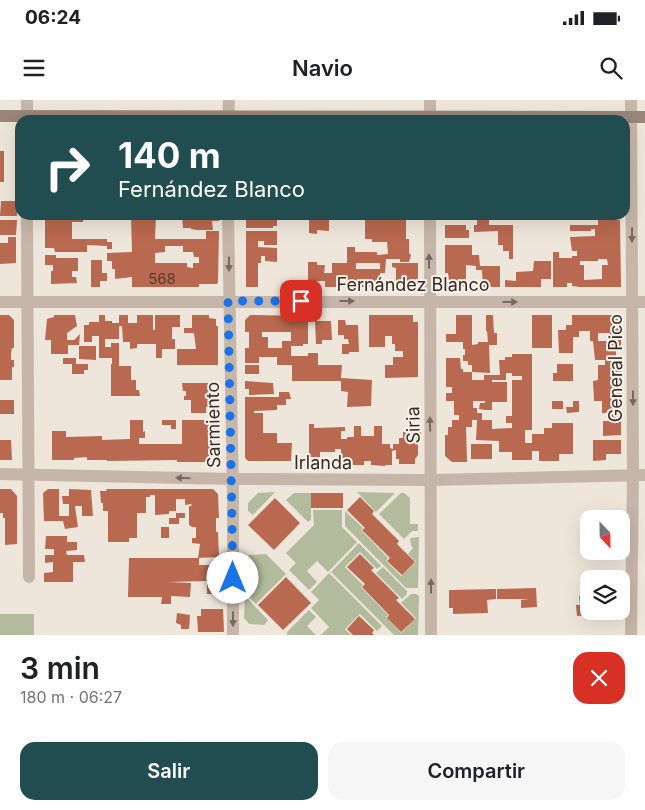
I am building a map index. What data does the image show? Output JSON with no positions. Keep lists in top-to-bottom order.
{
  "streets": {
    "street": [
      "Fernández Blanco",
      "General Pico",
      "Sarmiento",
      "Siria",
      "Irlanda"
    ]
  },
  "crossings": [
    ["Fernández Blanco", "General Pico"],
    ["Fernández Blanco", "Sarmiento"],
    ["Fernández Blanco", "Siria"],
    ["General Pico", "Irlanda"],
    ["Sarmiento", "Irlanda"],
    ["Siria", "Irlanda"]
  ],
  "one_way": [
    "Fernández Blanco",
    "General Pico",
    "Sarmiento",
    "Siria"
  ],
  "house_numbers": ["568"],
  "north": "bottom",
  "page": {
    "status": "06:24",
    "header": "Navio",
    "turn": ["140 m", "Fernández Blanco"],
    "heading": ["3 min", "180 m · 06:27"],
    "buttons": ["Salir", "Compartir"]
  }
}
